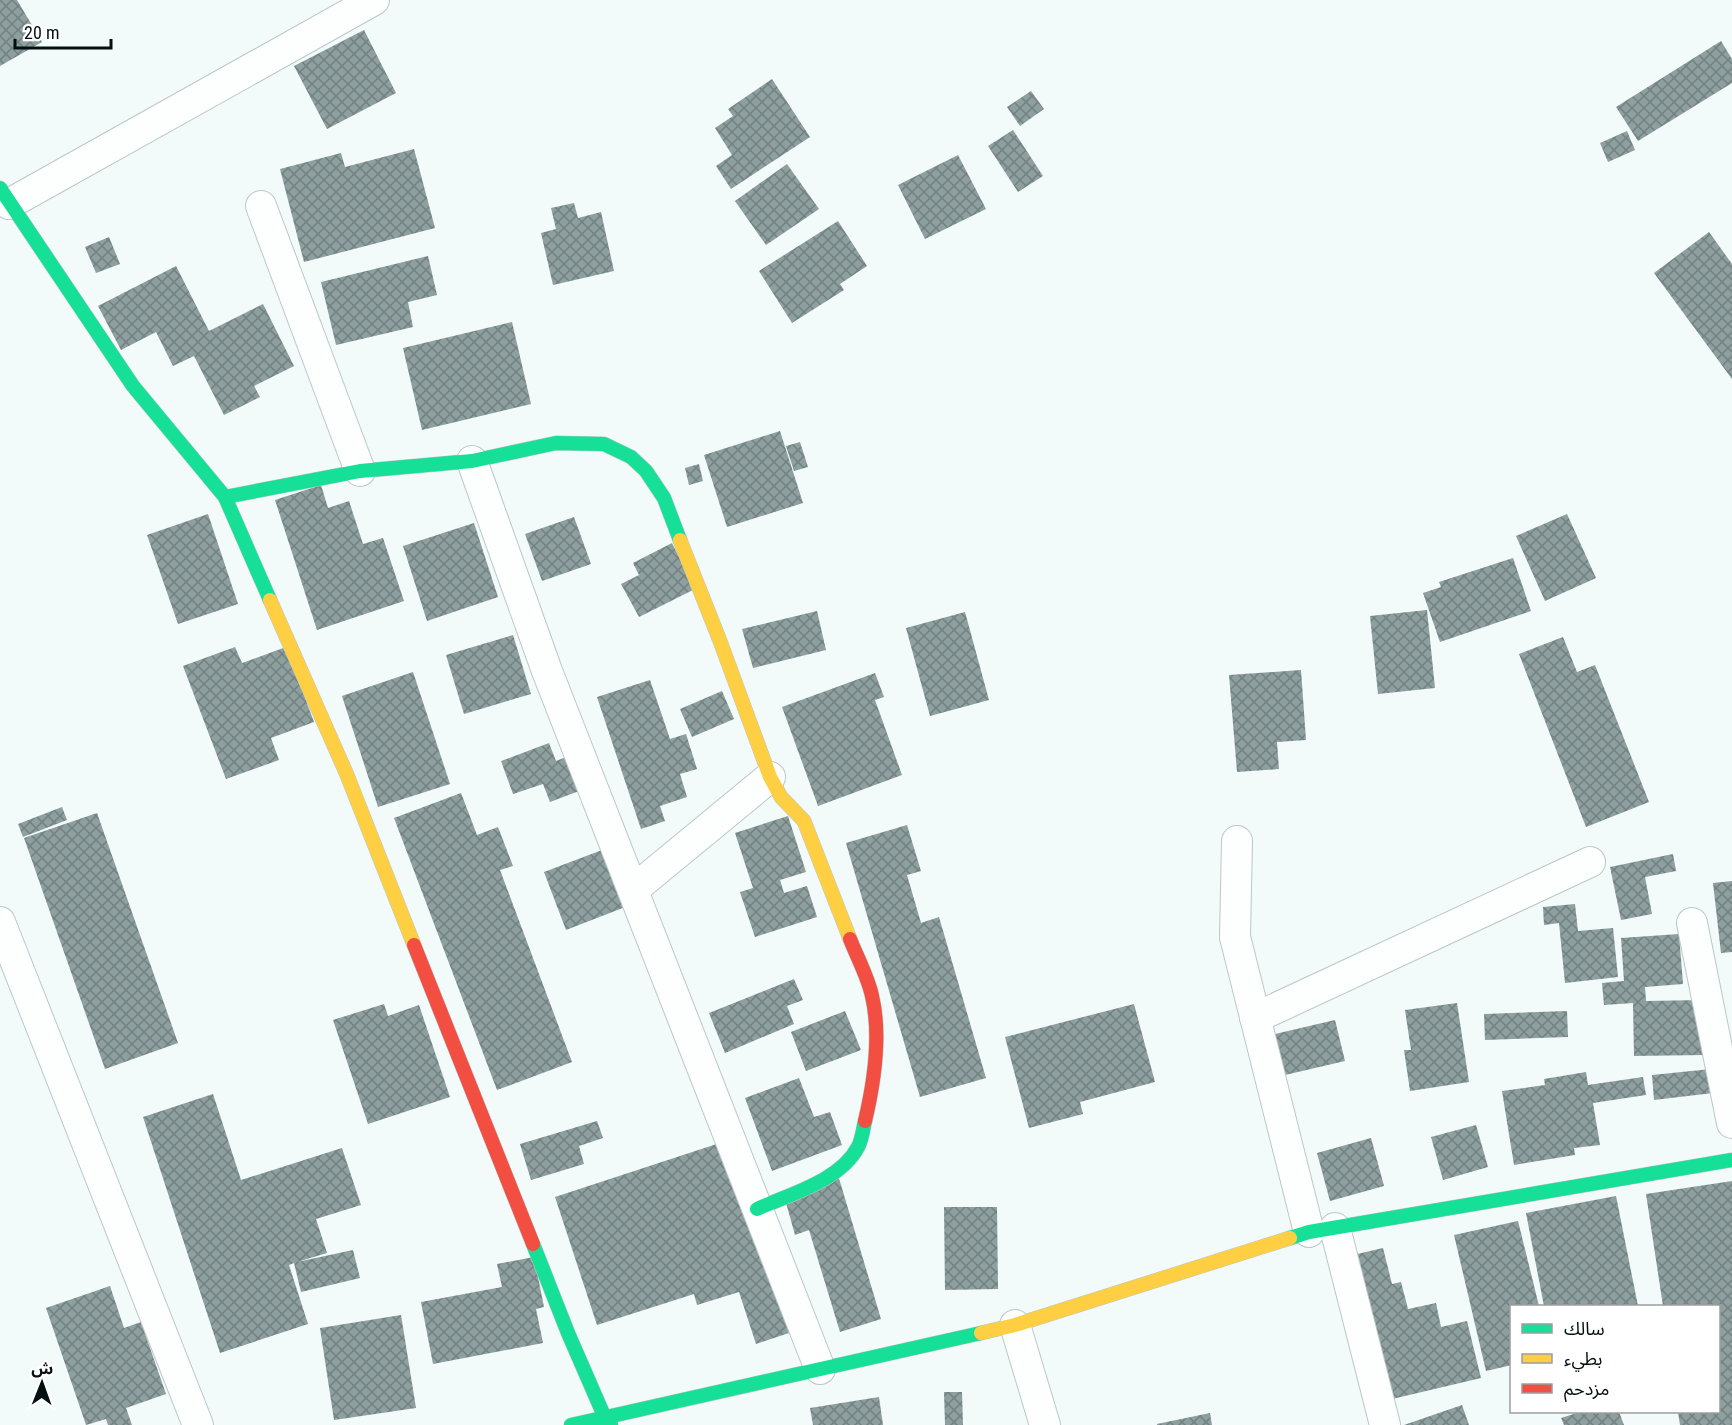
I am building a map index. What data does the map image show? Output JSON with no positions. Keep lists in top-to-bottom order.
{
  "legend": ["سالك", "بطيء", "مزدحم"],
  "scale_bar": "20 m",
  "north": "top"
}
